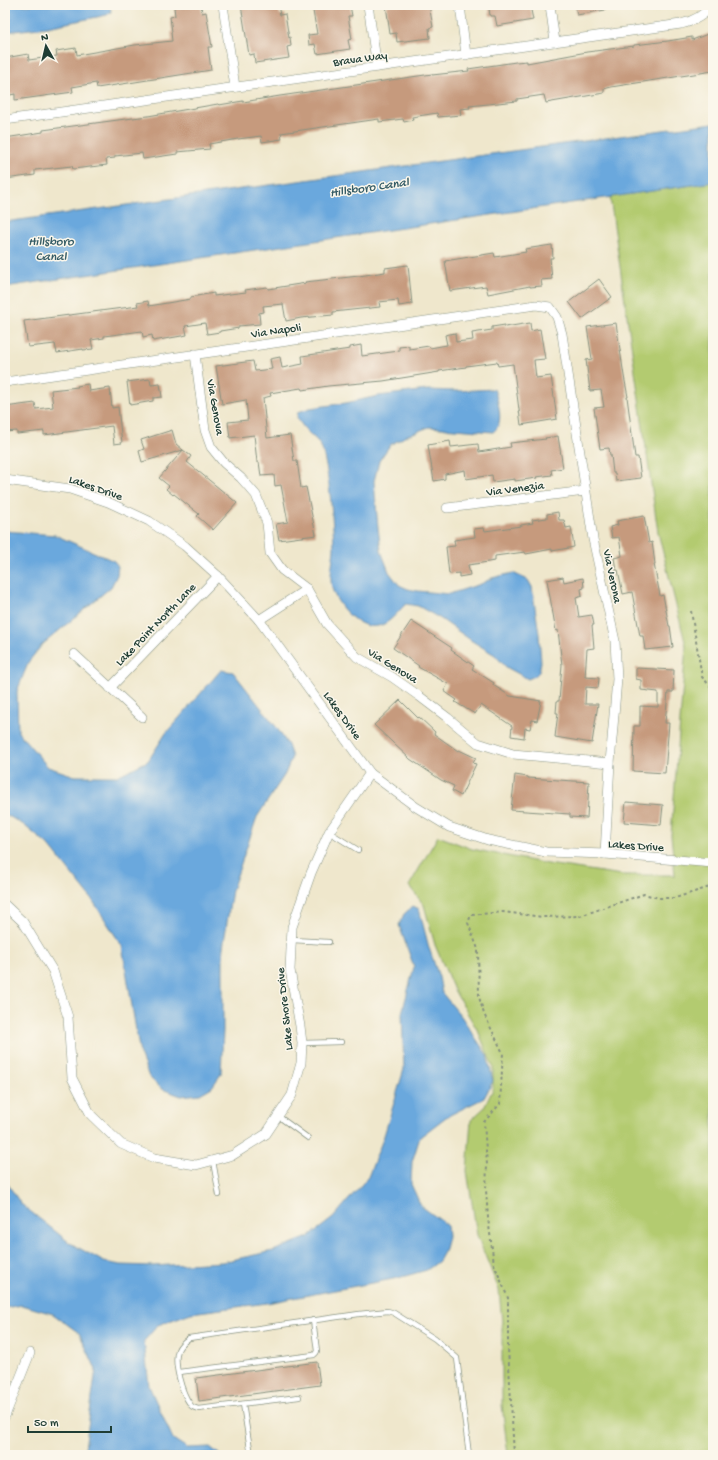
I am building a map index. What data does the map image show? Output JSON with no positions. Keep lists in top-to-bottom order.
{
  "streets": {
    "street": [
      "Brava Way",
      "Via Napoli",
      "Via Genova",
      "Lakes Drive",
      "Via Venezia",
      "Via Verona",
      "Lake Point North Lane",
      "Lake Shore Drive"
    ]
  },
  "crossings": [
    ["Via Napoli", "Via Genova"],
    ["Via Napoli", "Via Verona"],
    ["Via Genova", "Via Verona"],
    ["Lakes Drive", "Via Verona"],
    ["Lakes Drive", "Lake Point North Lane"],
    ["Lakes Drive", "Lake Shore Drive"],
    ["Via Venezia", "Via Verona"]
  ],
  "water": ["Hillsboro Canal"],
  "scale_bar": "50 m",
  "north": "top"
}
